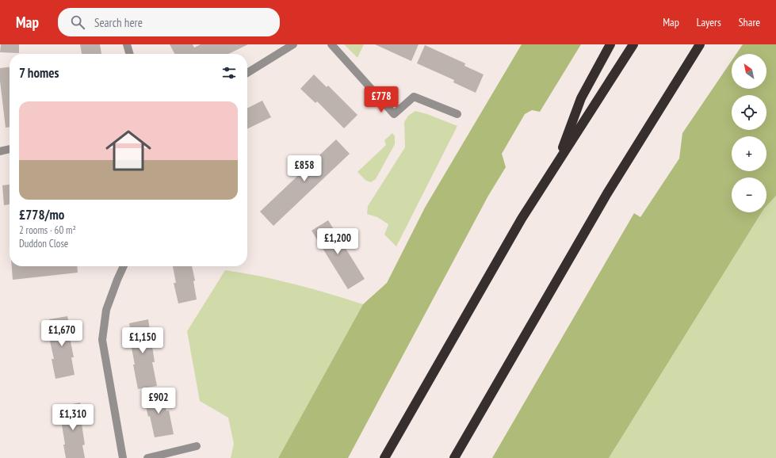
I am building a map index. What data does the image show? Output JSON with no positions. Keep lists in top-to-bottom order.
{
  "north": "top left",
  "page": {
    "header": "Map",
    "search": "Search here",
    "nav": ["Map", "Layers", "Share"],
    "map_buttons": ["+", "−"],
    "heading": "7 homes",
    "price": [
      "£778",
      "£858",
      "£1,200",
      "£1,670",
      "£1,150",
      "£902",
      "£1,310"
    ],
    "list": [
      {
        "name": "£778/mo",
        "note": "2 rooms · 60 m² · Duddon Close"
      }
    ]
  }
}
